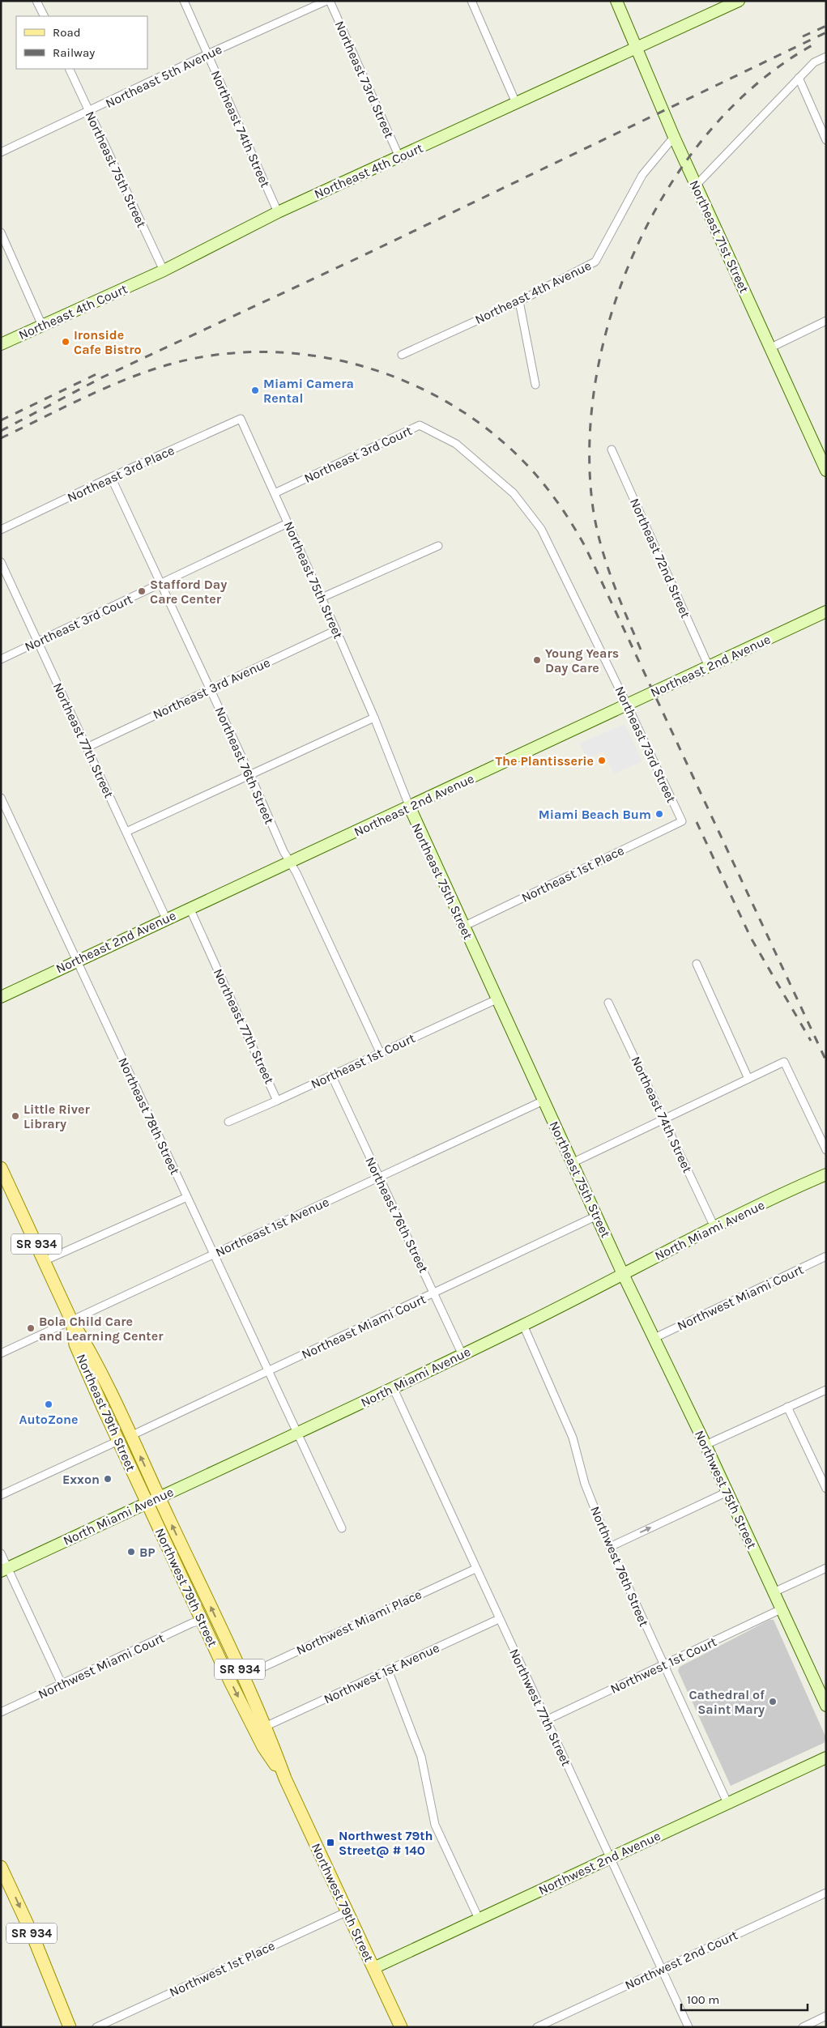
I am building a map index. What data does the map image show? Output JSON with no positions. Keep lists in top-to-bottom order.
{
  "streets": {
    "main road": ["SR 934", "Northeast 79th Street", "Northwest 79th Street"],
    "street": [
      "Northeast 5th Avenue",
      "Northeast 73rd Street",
      "Northeast 74th Street",
      "Northeast 75th Street",
      "Northeast 4th Court",
      "Northeast 71st Street",
      "Northeast 4th Avenue",
      "Northeast 3rd Court",
      "Northeast 3rd Place",
      "Northeast 72nd Street",
      "Northeast 2nd Avenue",
      "Northeast 3rd Avenue",
      "Northeast 77th Street",
      "Northeast 76th Street",
      "Northeast 1st Place",
      "Northeast 1st Court",
      "Northeast 78th Street",
      "Northeast 1st Avenue",
      "North Miami Avenue",
      "Northwest Miami Court",
      "Northeast Miami Court",
      "Northwest 75th Street",
      "Northwest 76th Street",
      "Northwest Miami Place",
      "Northwest 1st Court",
      "Northwest 1st Avenue",
      "Northwest 77th Street",
      "Northwest 2nd Avenue",
      "Northwest 2nd Court",
      "Northwest 1st Place"
    ]
  },
  "crossings": [
    ["Northeast 5th Avenue", "Northeast 74th Street"],
    ["Northeast 5th Avenue", "Northeast 75th Street"],
    ["Northeast 73rd Street", "Northeast 4th Court"],
    ["Northeast 73rd Street", "Northeast 3rd Court"],
    ["Northeast 73rd Street", "Northeast 2nd Avenue"],
    ["Northeast 73rd Street", "Northeast 1st Place"],
    ["Northeast 74th Street", "Northeast 4th Court"],
    ["Northeast 74th Street", "North Miami Avenue"],
    ["Northeast 75th Street", "Northeast 4th Court"],
    ["Northeast 75th Street", "Northeast 3rd Court"],
    ["Northeast 75th Street", "Northeast 3rd Place"],
    ["Northeast 75th Street", "Northeast 2nd Avenue"],
    ["Northeast 75th Street", "Northeast 3rd Avenue"],
    ["Northeast 75th Street", "Northeast 1st Place"],
    ["Northeast 75th Street", "Northeast 1st Court"],
    ["Northeast 75th Street", "Northeast 1st Avenue"],
    ["Northeast 75th Street", "North Miami Avenue"],
    ["Northeast 75th Street", "Northeast Miami Court"],
    ["Northeast 75th Street", "Northwest 75th Street"],
    ["Northeast 4th Court", "Northeast 71st Street"],
    ["Northeast 71st Street", "Northeast 4th Avenue"],
    ["Northeast 3rd Court", "Northeast 77th Street"],
    ["Northeast 3rd Court", "Northeast 76th Street"],
    ["Northeast 3rd Place", "Northeast 76th Street"],
    ["Northeast 72nd Street", "Northeast 2nd Avenue"],
    ["Northeast 2nd Avenue", "Northeast 77th Street"],
    ["Northeast 2nd Avenue", "Northeast 76th Street"],
    ["Northeast 2nd Avenue", "Northeast 78th Street"],
    ["Northeast 3rd Avenue", "Northeast 77th Street"],
    ["Northeast 3rd Avenue", "Northeast 76th Street"],
    ["Northeast 77th Street", "Northeast 1st Court"],
    ["Northeast 76th Street", "Northeast 1st Court"],
    ["Northeast 76th Street", "Northeast 1st Avenue"],
    ["Northeast 76th Street", "North Miami Avenue"],
    ["Northeast 76th Street", "Northeast Miami Court"],
    ["Northeast 78th Street", "Northeast 1st Avenue"],
    ["Northeast 78th Street", "North Miami Avenue"],
    ["Northeast 78th Street", "Northeast Miami Court"],
    ["Northeast 1st Avenue", "Northeast 79th Street"],
    ["North Miami Avenue", "Northeast 79th Street"],
    ["North Miami Avenue", "Northwest 75th Street"],
    ["North Miami Avenue", "Northwest 76th Street"],
    ["North Miami Avenue", "Northwest 79th Street"],
    ["North Miami Avenue", "Northwest 77th Street"],
    ["Northwest Miami Court", "Northwest 75th Street"],
    ["Northwest Miami Court", "Northwest 79th Street"],
    ["Northeast Miami Court", "Northeast 79th Street"],
    ["Northeast 79th Street", "Northwest 79th Street"],
    ["Northwest 75th Street", "Northwest 1st Court"],
    ["Northwest 76th Street", "Northwest 1st Court"],
    ["Northwest 76th Street", "Northwest 2nd Avenue"],
    ["Northwest 79th Street", "Northwest Miami Place"],
    ["Northwest 79th Street", "Northwest 1st Avenue"],
    ["Northwest 79th Street", "Northwest 2nd Avenue"],
    ["Northwest 79th Street", "Northwest 1st Place"],
    ["Northwest Miami Place", "Northwest 77th Street"],
    ["Northwest 1st Court", "Northwest 77th Street"],
    ["Northwest 1st Avenue", "Northwest 77th Street"],
    ["Northwest 77th Street", "Northwest 2nd Avenue"],
    ["Northwest 77th Street", "Northwest 2nd Court"]
  ],
  "places": {
    "other": [
      "Ironside Cafe Bistro",
      "Miami Camera Rental",
      "Stafford Day Care Center",
      "Young Years Day Care",
      "The Plantisserie",
      "Miami Beach Bum",
      "Little River Library",
      "Bola Child Care and Learning Center",
      "AutoZone",
      "Exxon",
      "BP",
      "Cathedral of Saint Mary"
    ],
    "transit": ["Northwest 79th Street@ # 140"]
  },
  "legend": ["Road", "Railway"],
  "scale_bar": "100 m"
}
